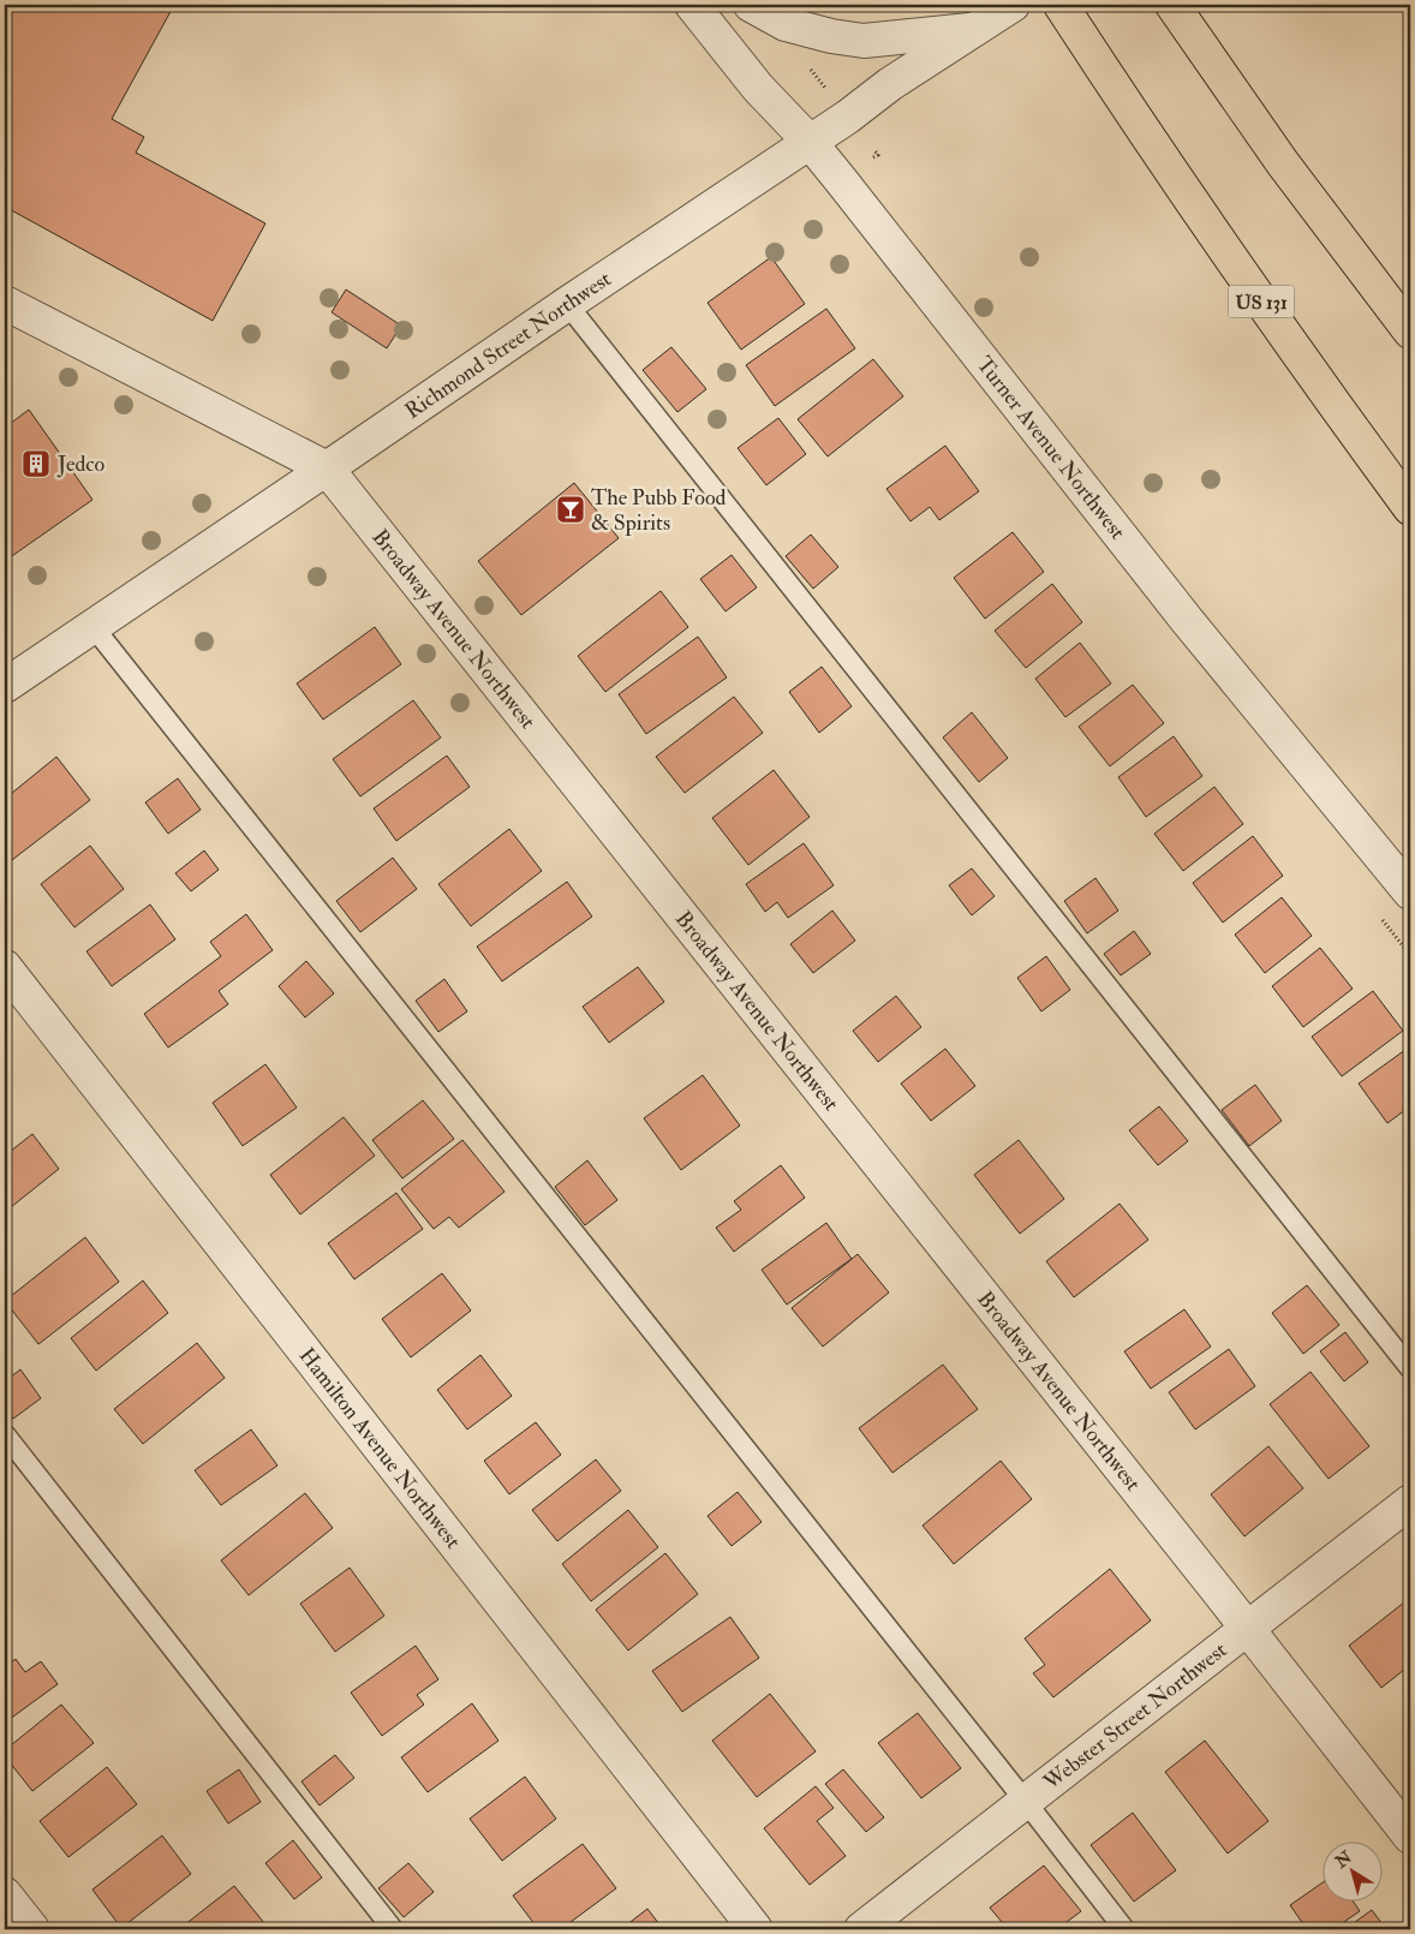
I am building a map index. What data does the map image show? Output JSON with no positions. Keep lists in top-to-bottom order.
{
  "streets": {
    "highway": ["US 131"],
    "street": [
      "Richmond Street Northwest",
      "Turner Avenue Northwest",
      "Broadway Avenue Northwest",
      "Hamilton Avenue Northwest",
      "Webster Street Northwest"
    ]
  },
  "crossings": [
    ["Richmond Street Northwest", "Turner Avenue Northwest"],
    ["Richmond Street Northwest", "Broadway Avenue Northwest"],
    ["Broadway Avenue Northwest", "Webster Street Northwest"]
  ],
  "places": {
    "building": ["Jedco"],
    "bar": ["The Pubb Food & Spirits"]
  },
  "north": "top left"
}
